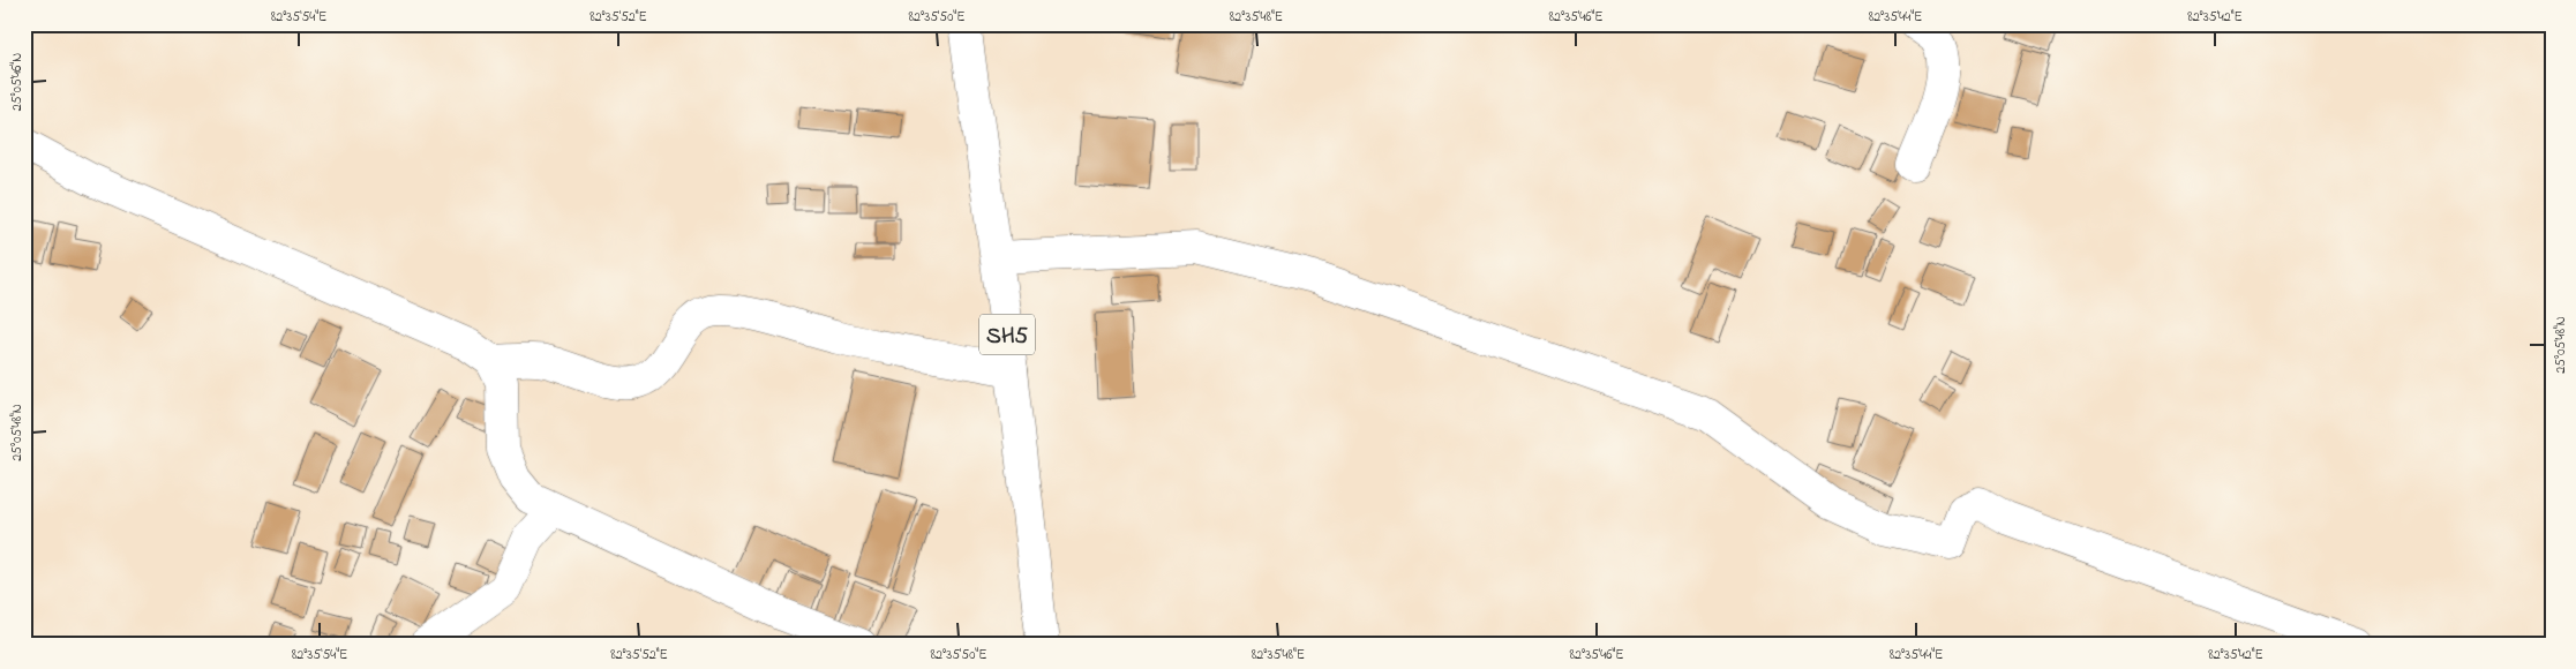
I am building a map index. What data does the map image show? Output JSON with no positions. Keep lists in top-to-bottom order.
{
  "streets": {
    "street": ["SH5"]
  },
  "coordinates": [
    "82°35'54\"E",
    "82°35'52\"E",
    "82°35'50\"E",
    "82°35'48\"E",
    "82°35'46\"E",
    "82°35'44\"E",
    "82°35'42\"E",
    "25°05'46\"N",
    "25°05'48\"N"
  ]
}
